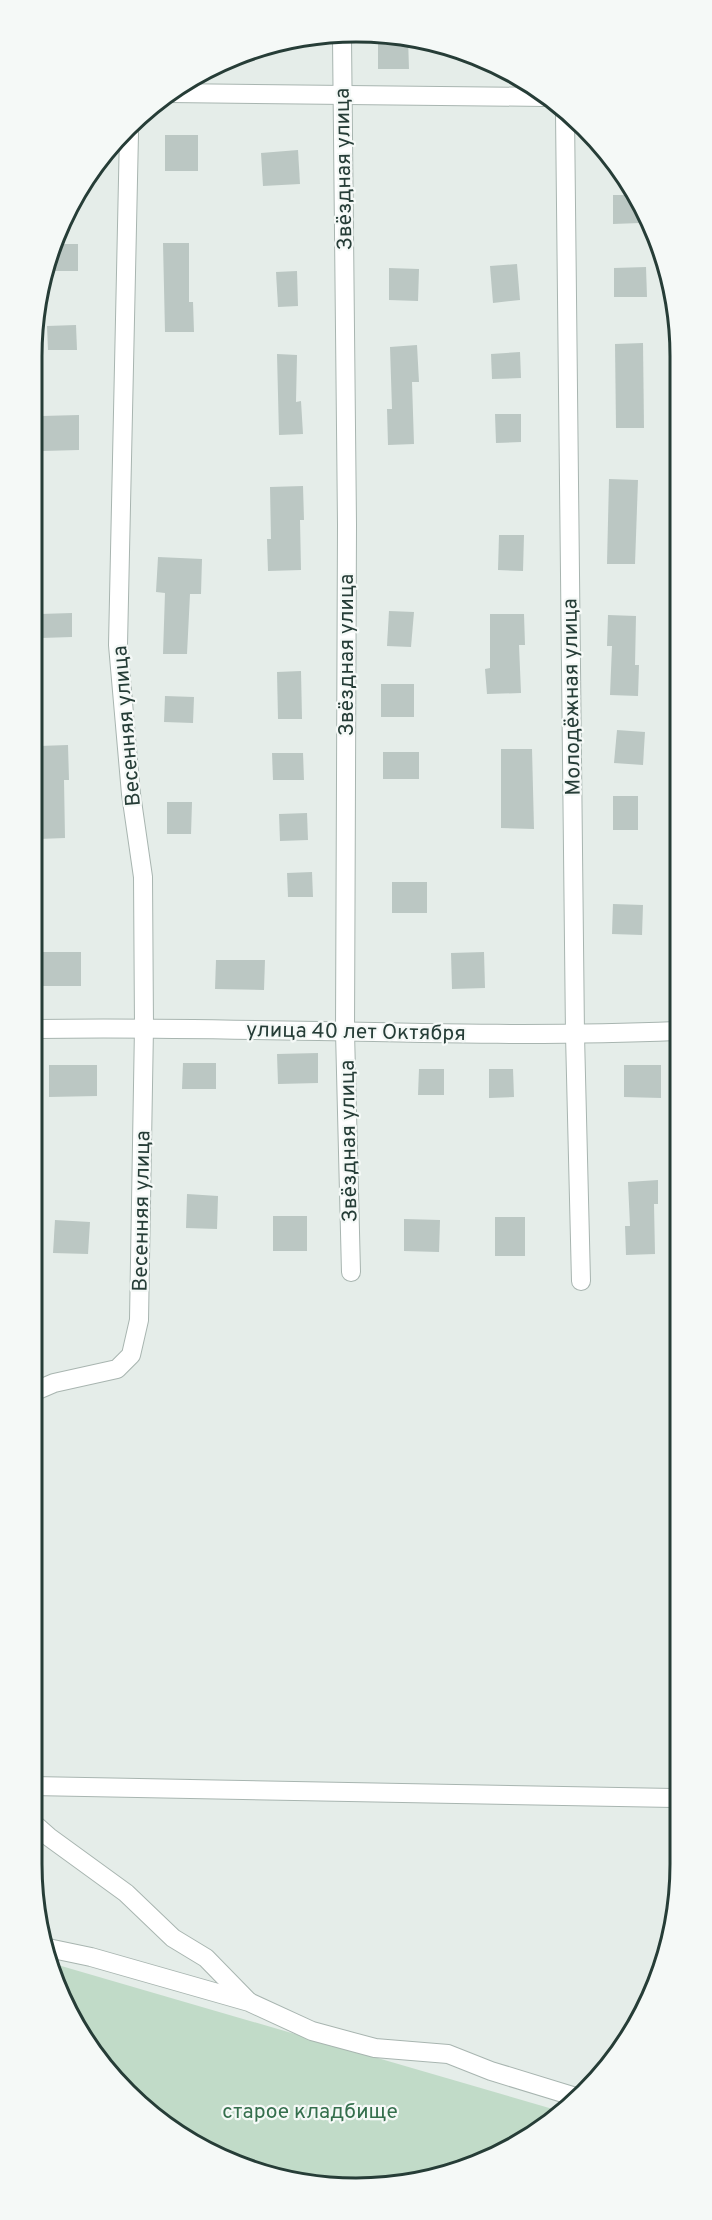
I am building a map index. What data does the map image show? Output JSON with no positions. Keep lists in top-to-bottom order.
{
  "streets": {
    "street": [
      "Звёздная улица",
      "Молодёжная улица",
      "Весенняя улица",
      "улица 40 лет Октября"
    ]
  },
  "crossings": [
    ["Звёздная улица", "улица 40 лет Октября"],
    ["Молодёжная улица", "улица 40 лет Октября"],
    ["Весенняя улица", "улица 40 лет Октября"]
  ],
  "parks": ["старое кладбище"]
}
